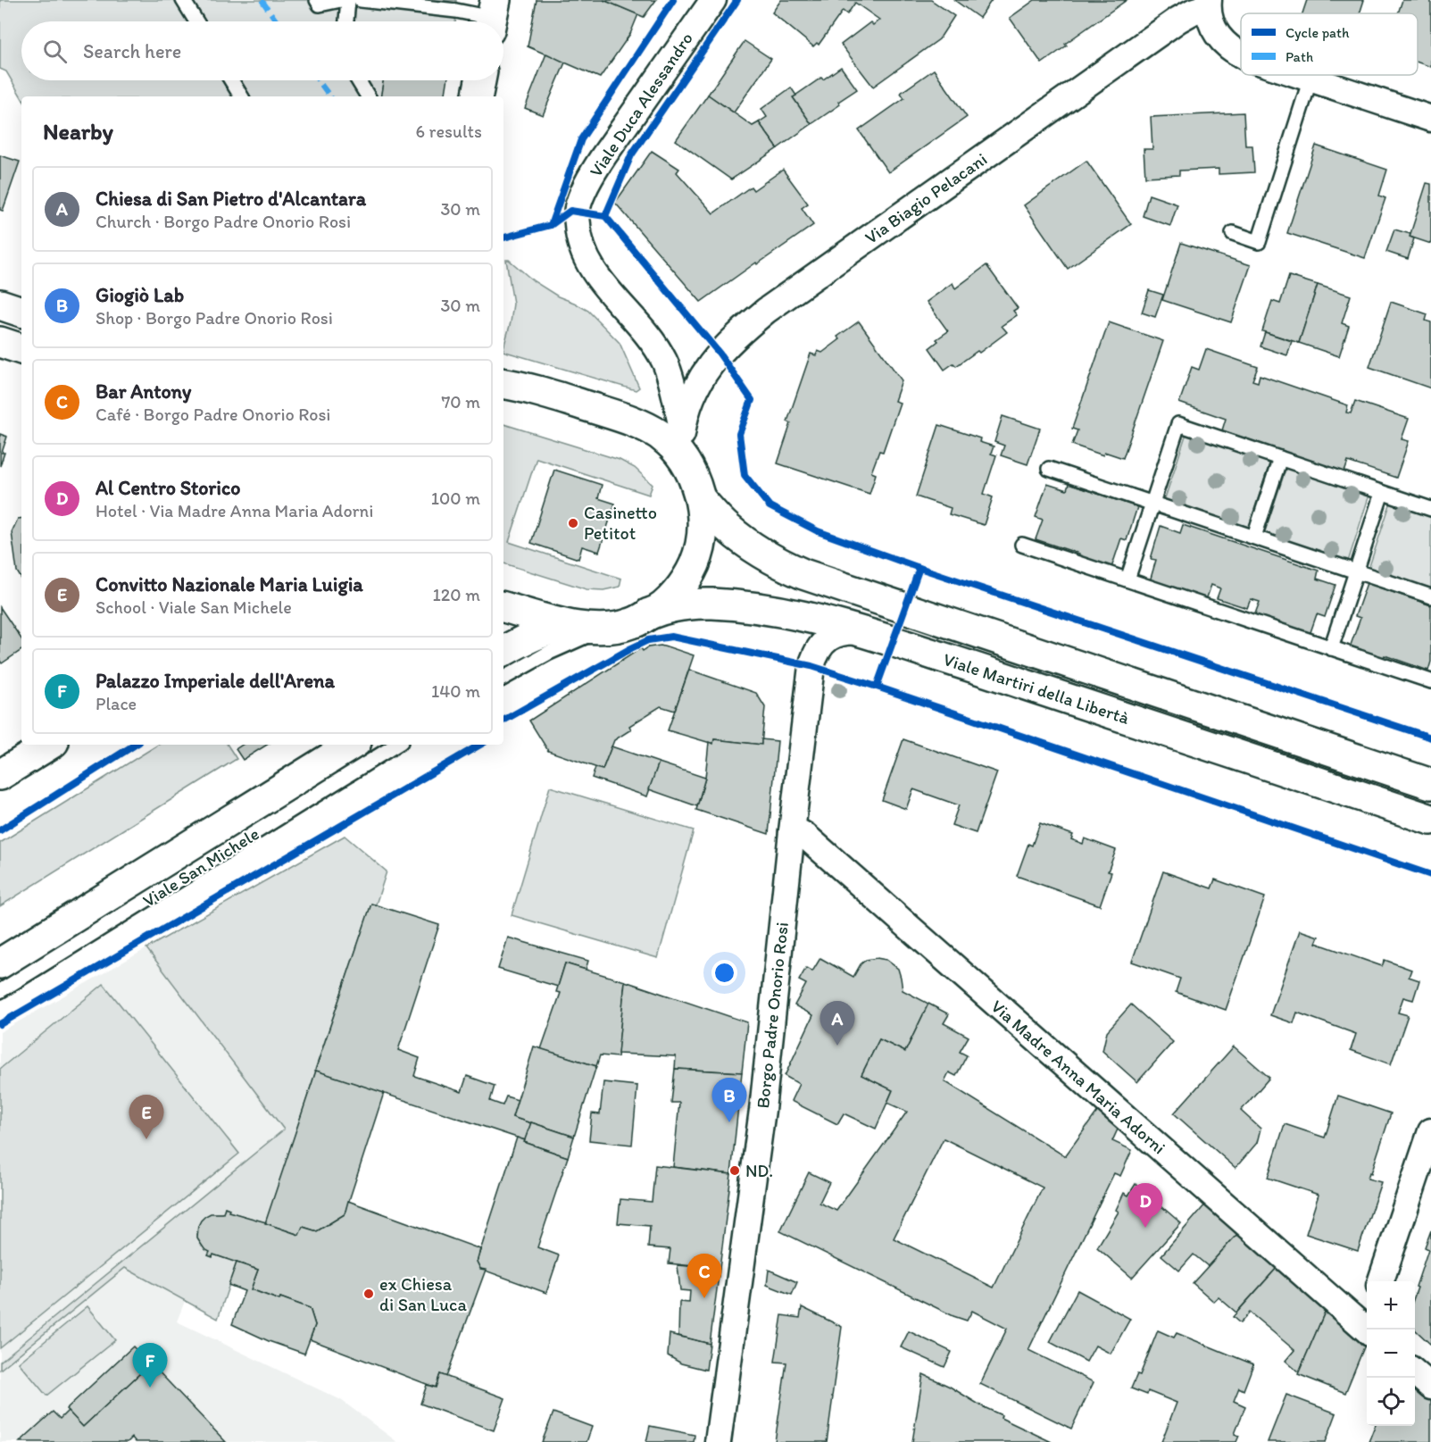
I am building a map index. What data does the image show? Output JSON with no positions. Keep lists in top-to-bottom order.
{
  "streets": {
    "main road": ["Viale Martiri della Libertà", "Viale San Michele"],
    "street": [
      "Viale Duca Alessandro",
      "Via Biagio Pelacani",
      "Borgo Padre Onorio Rosi",
      "Via Madre Anna Maria Adorni"
    ]
  },
  "crossings": [
    ["Viale Duca Alessandro", "Via Biagio Pelacani"],
    ["Viale Martiri della Libertà", "Borgo Padre Onorio Rosi"],
    ["Borgo Padre Onorio Rosi", "Via Madre Anna Maria Adorni"]
  ],
  "places": ["Casinetto Petitot", "ND.", "ex Chiesa di San Luca"],
  "legend": ["Cycle path", "Path"],
  "page": {
    "search": "Search here",
    "heading": ["Nearby", "6 results"],
    "list": [
      {
        "mark": "A",
        "name": "Chiesa di San Pietro d'Alcantara",
        "note": "Church · Borgo Padre Onorio Rosi",
        "value": "30 m"
      },
      {
        "mark": "B",
        "name": "Giogiò Lab",
        "note": "Shop · Borgo Padre Onorio Rosi",
        "value": "30 m"
      },
      {
        "mark": "C",
        "name": "Bar Antony",
        "note": "Café · Borgo Padre Onorio Rosi",
        "value": "70 m"
      },
      {
        "mark": "D",
        "name": "Al Centro Storico",
        "note": "Hotel · Via Madre Anna Maria Adorni",
        "value": "100 m"
      },
      {
        "mark": "E",
        "name": "Convitto Nazionale Maria Luigia",
        "note": "School · Viale San Michele",
        "value": "120 m"
      },
      {
        "mark": "F",
        "name": "Palazzo Imperiale dell'Arena",
        "note": "Place",
        "value": "140 m"
      }
    ],
    "pins": [
      "A",
      "B",
      "E",
      "D",
      "C",
      "F"
    ],
    "map_buttons": ["+", "−"]
  }
}
